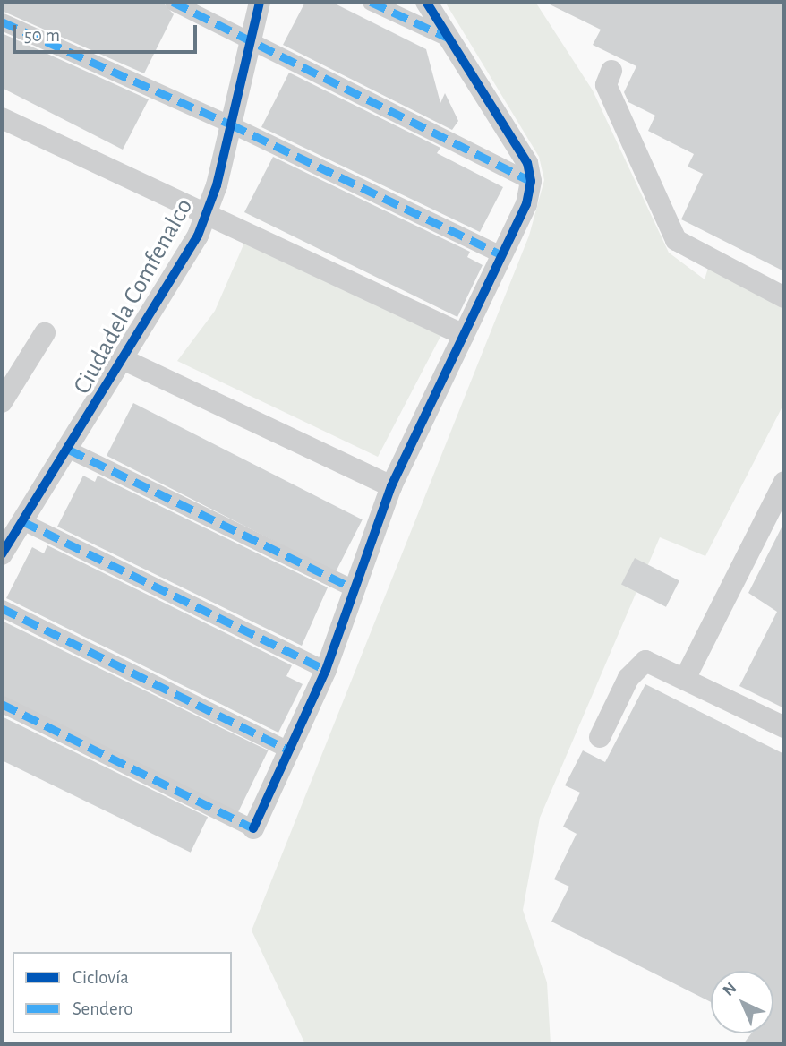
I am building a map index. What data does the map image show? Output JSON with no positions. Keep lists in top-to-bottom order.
{
  "streets": {
    "street": ["Ciudadela Comfenalco"]
  },
  "legend": ["Ciclovía", "Sendero"],
  "scale_bar": "50 m",
  "north": "top left"
}
